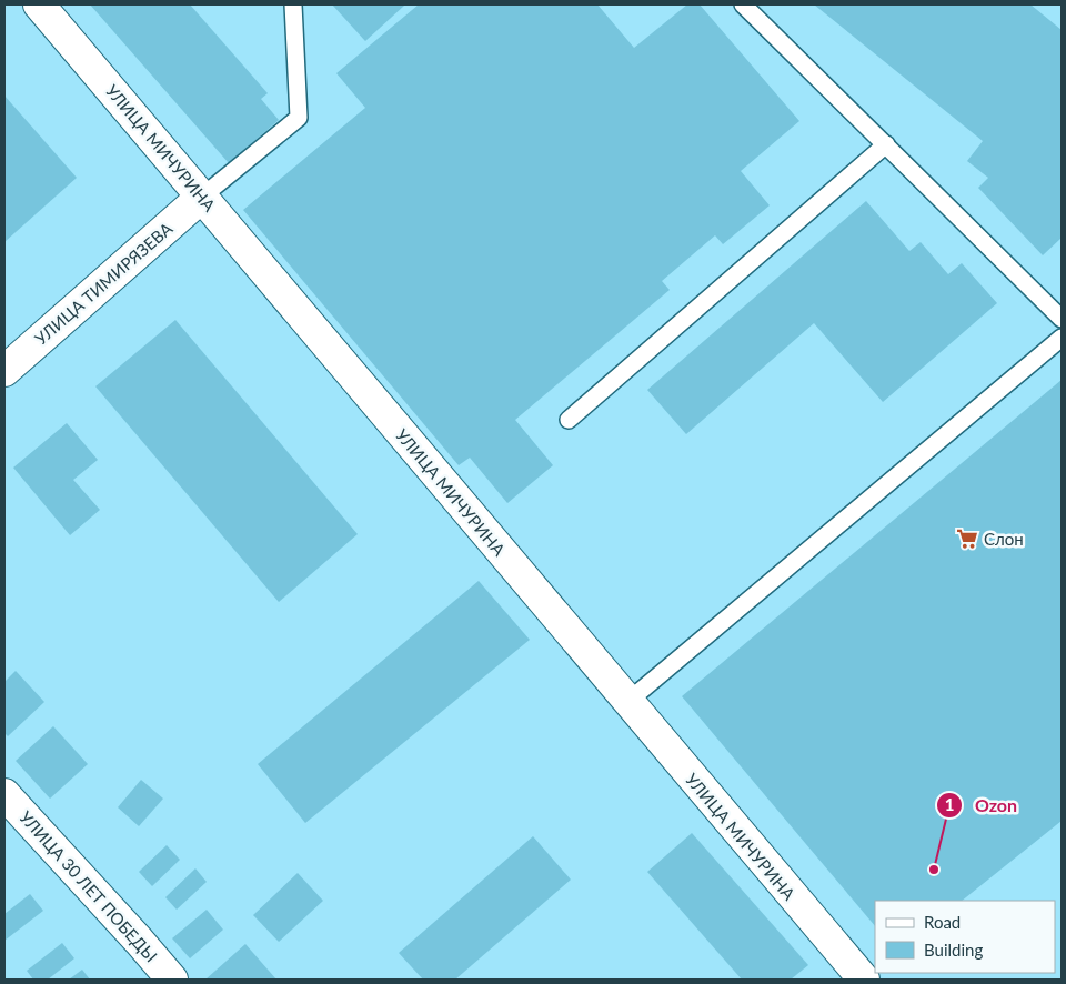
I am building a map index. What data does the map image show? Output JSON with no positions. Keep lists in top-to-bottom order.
{
  "streets": {
    "street": ["УЛИЦА МИЧУРИНА", "УЛИЦА ТИМИРЯЗЕВА", "УЛИЦА 30 ЛЕТ ПОБЕДЫ"]
  },
  "crossings": [
    ["УЛИЦА МИЧУРИНА", "УЛИЦА ТИМИРЯЗЕВА"]
  ],
  "places": {
    "supermarket": ["Слон"],
    "other": ["Ozon"]
  },
  "legend": ["Road", "Building"]
}
